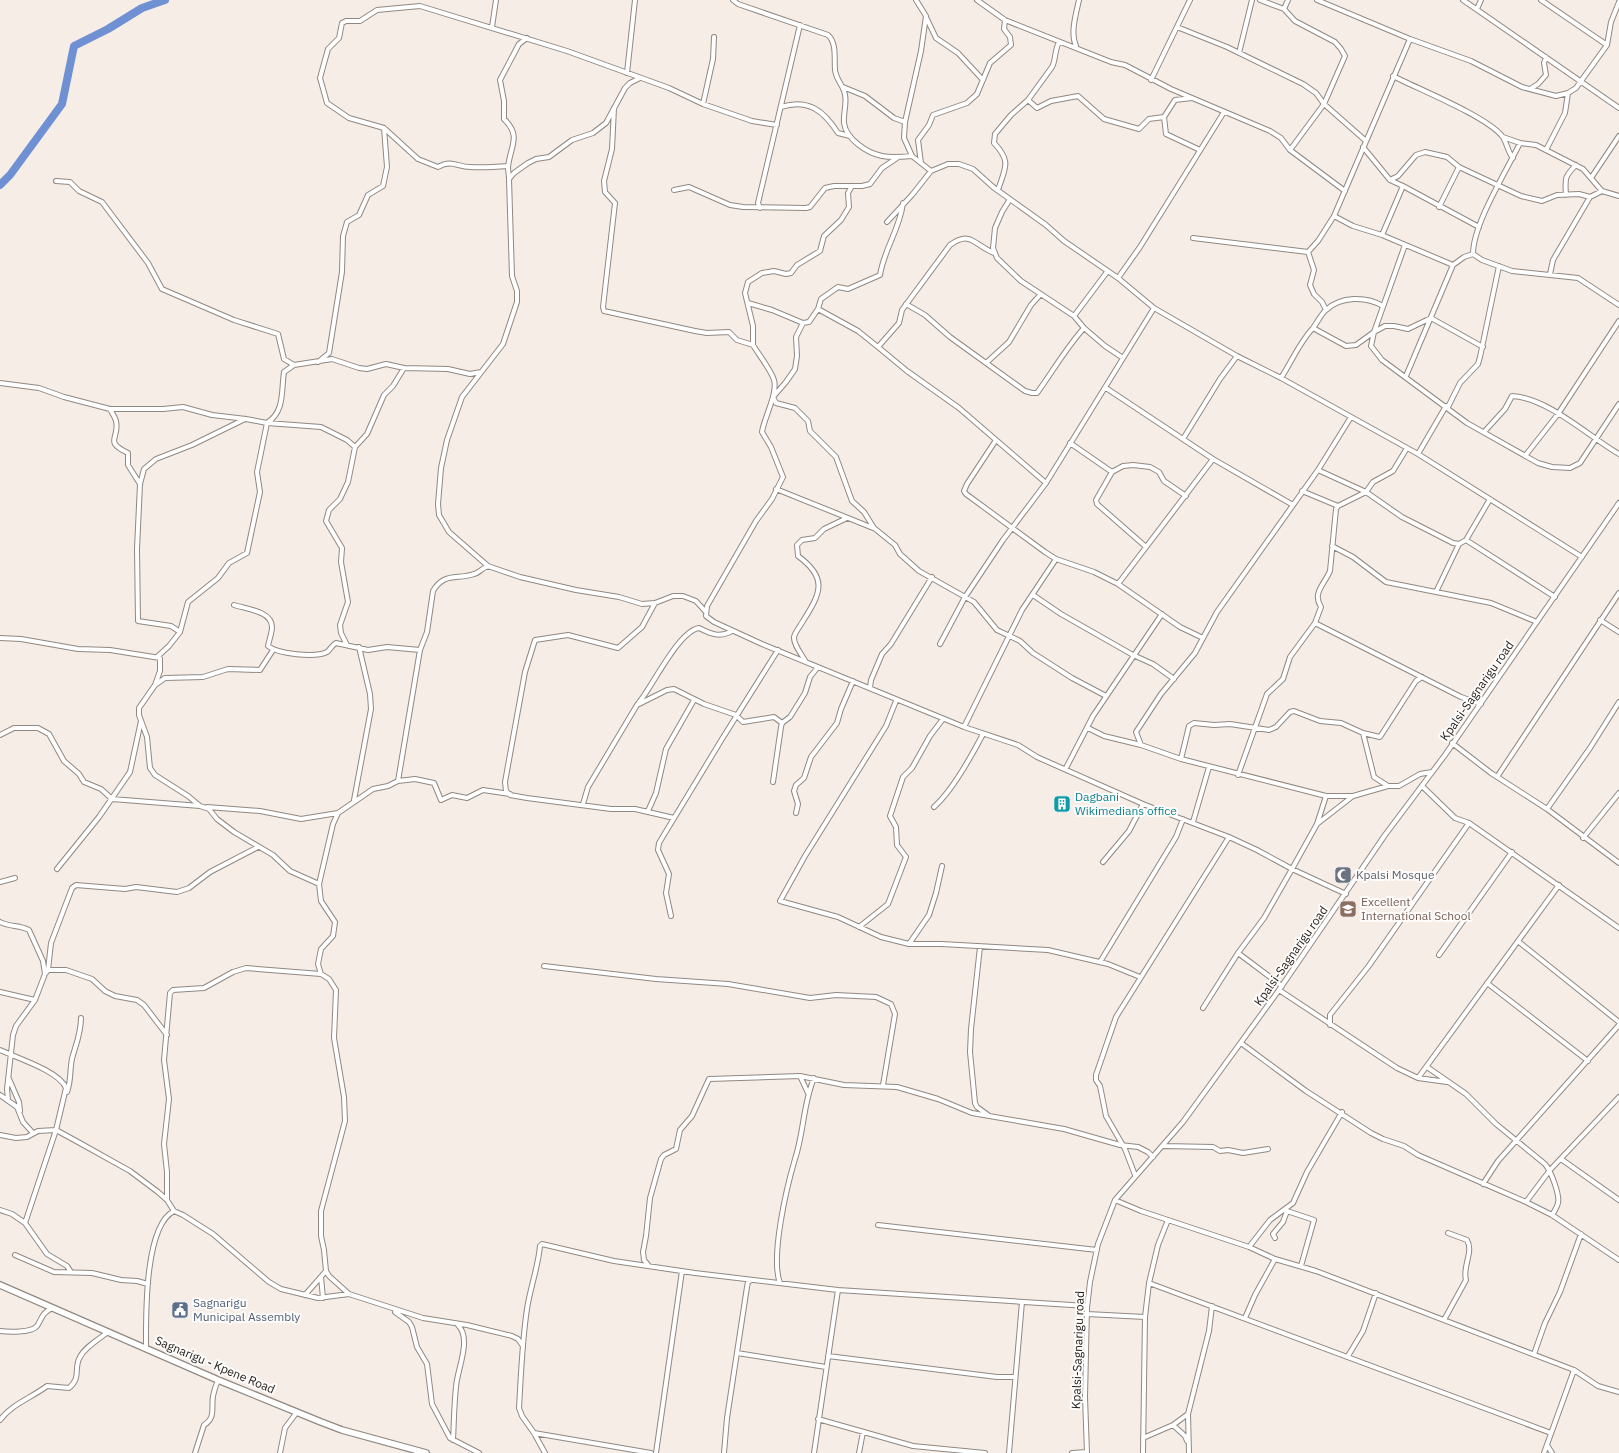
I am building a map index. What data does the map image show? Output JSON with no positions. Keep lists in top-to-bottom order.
{
  "streets": {
    "street": ["Kpalsi-Sagnarigu road", "Sagnarigu - Kpene Road"]
  },
  "places": {
    "building": ["Dagbani Wikimedians office"],
    "mosque": ["Kpalsi Mosque"],
    "school or university": ["Excellent International School"],
    "public building": ["Sagnarigu Municipal Assembly"]
  }
}
